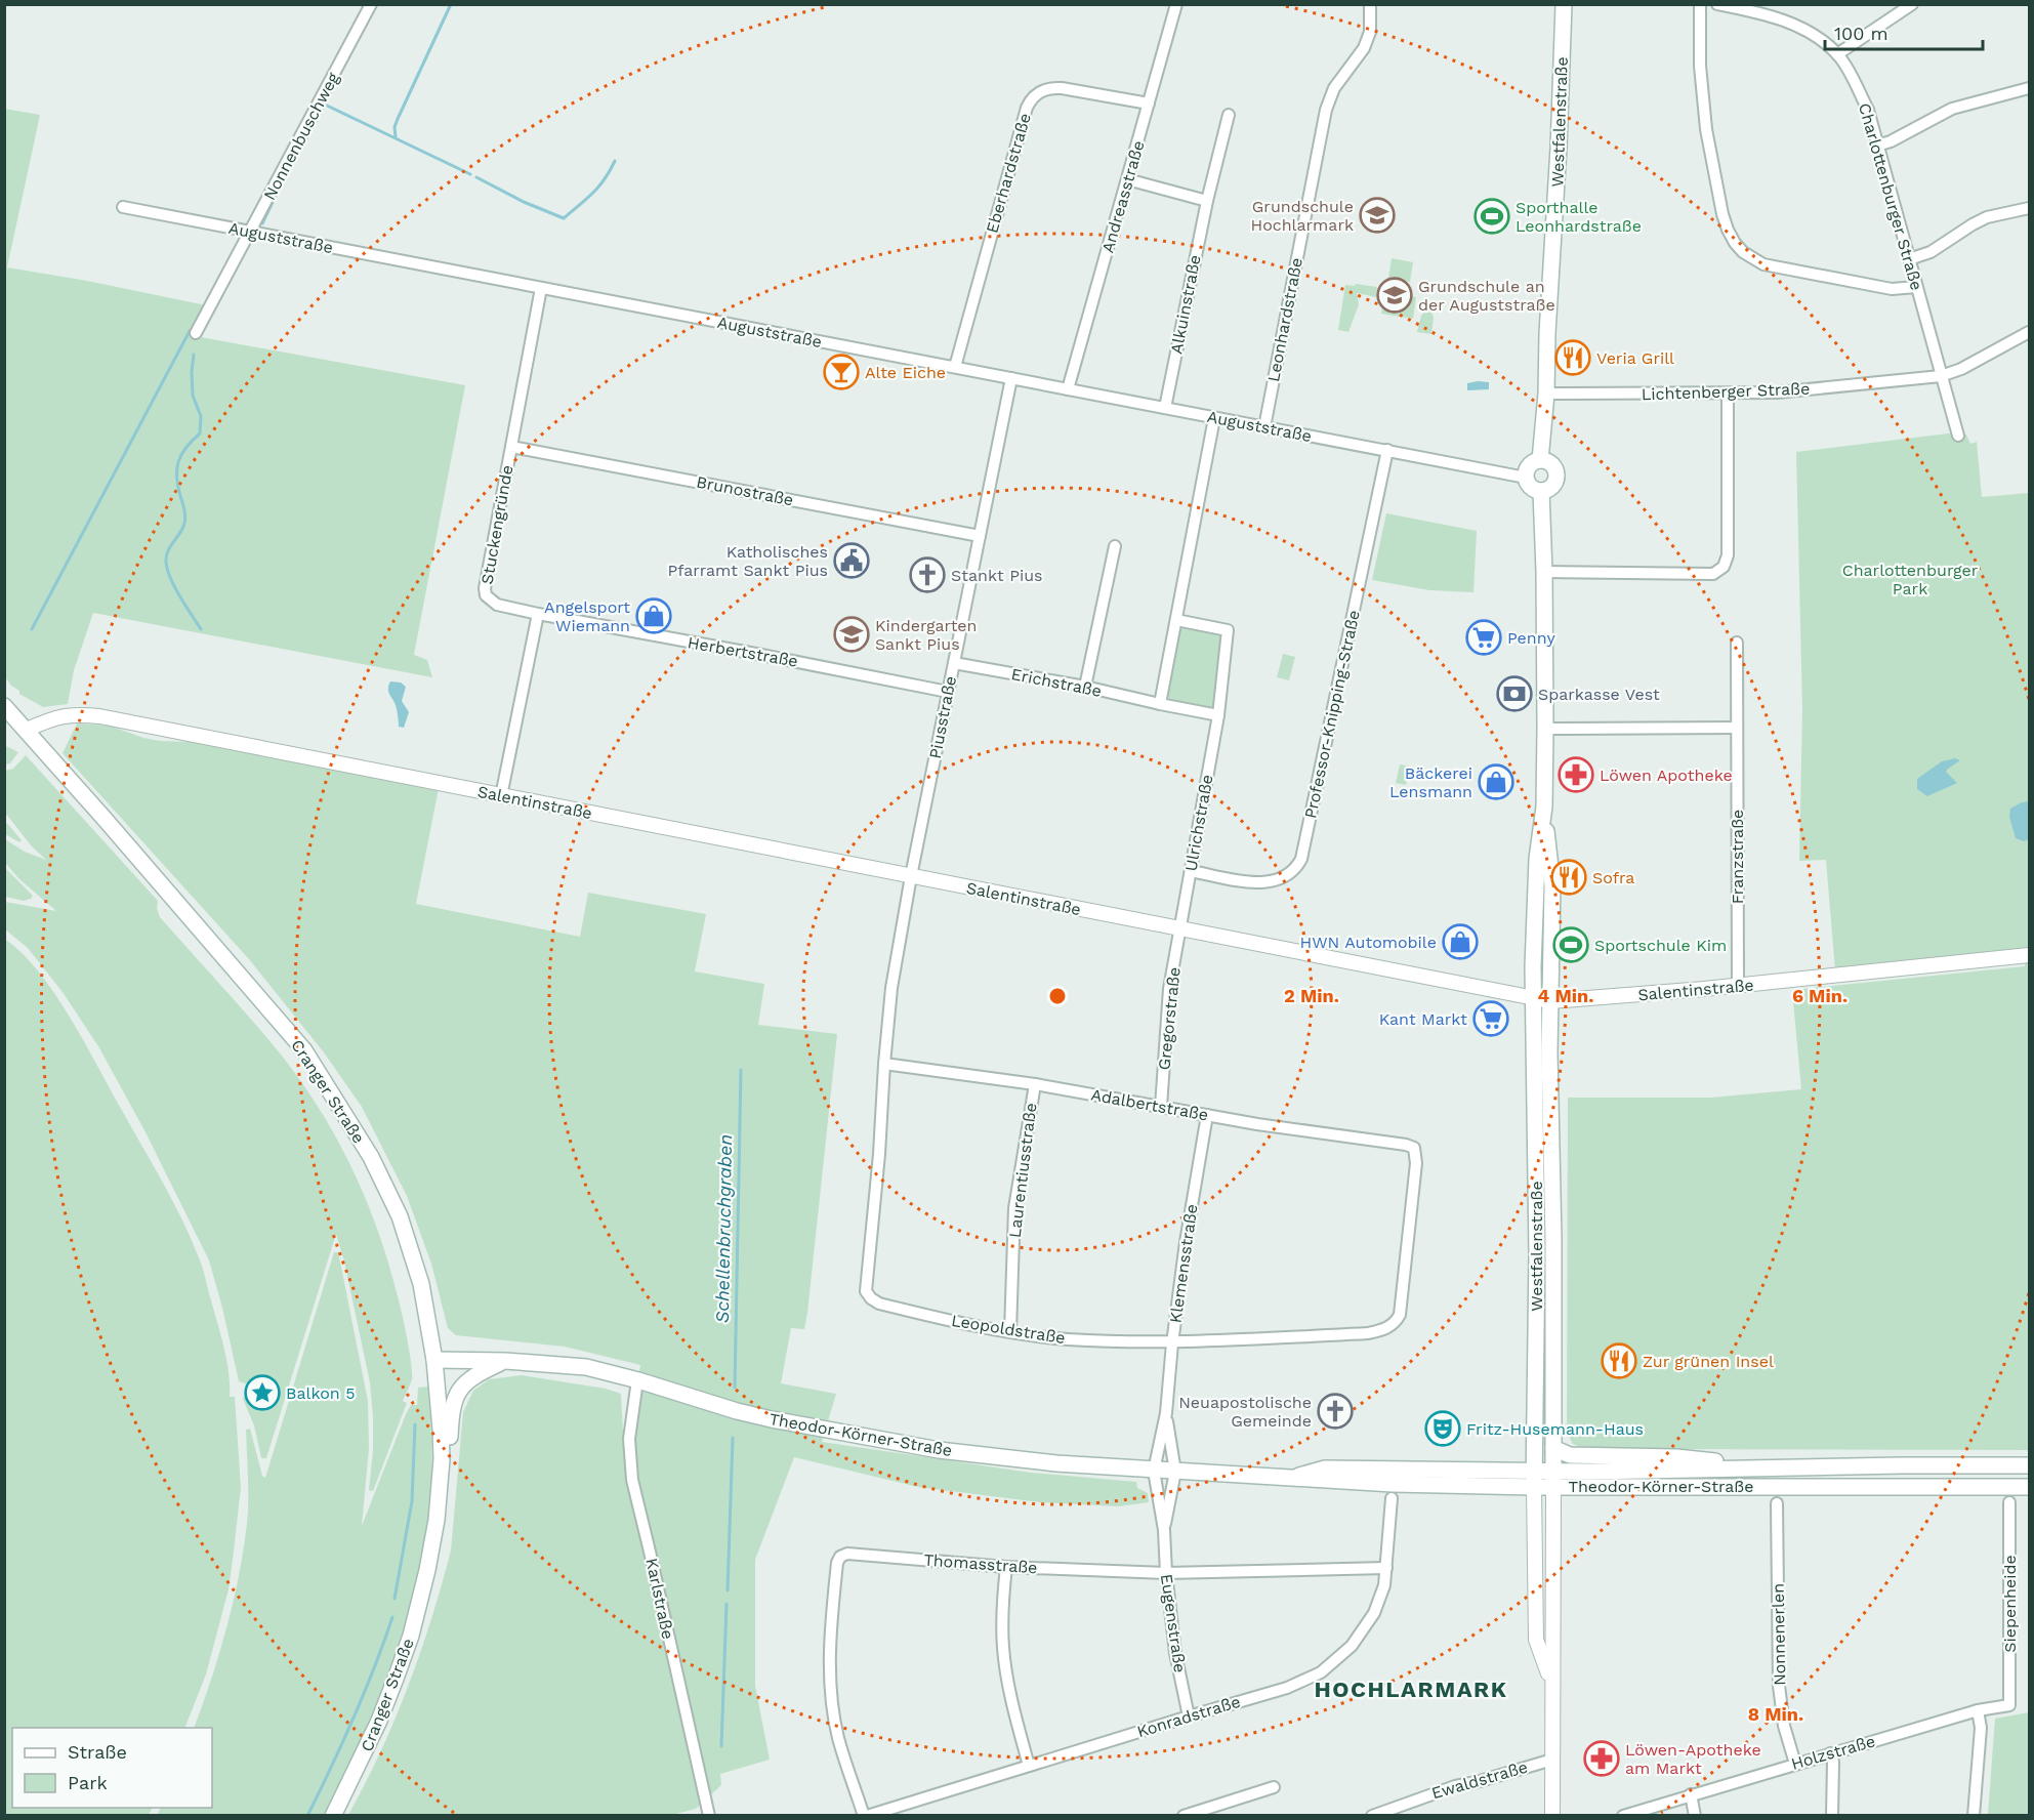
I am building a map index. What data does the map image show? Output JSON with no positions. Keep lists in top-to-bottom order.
{
  "streets": {
    "main road": ["Westfalenstraße", "Cranger Straße", "Theodor-Körner-Straße"],
    "street": [
      "Nonnenbuschweg",
      "Eberhardstraße",
      "Andreasstraße",
      "Charlottenburger Straße",
      "Auguststraße",
      "Alkuinstraße",
      "Leonhardstraße",
      "Lichtenberger Straße",
      "Brunostraße",
      "Stuckengründe",
      "Herbertstraße",
      "Erichstraße",
      "Professor-Knipping-Straße",
      "Piusstraße",
      "Salentinstraße",
      "Ulrichstraße",
      "Franzstraße",
      "Gregorstraße",
      "Adalbertstraße",
      "Laurentiusstraße",
      "Klemensstraße",
      "Leopoldstraße",
      "Thomasstraße",
      "Karlstraße",
      "Siepenheide",
      "Eugenstraße",
      "Nonnenerlen",
      "Konradstraße",
      "Holzstraße",
      "Ewaldstraße"
    ]
  },
  "crossings": [
    ["Westfalenstraße", "Auguststraße"],
    ["Westfalenstraße", "Lichtenberger Straße"],
    ["Westfalenstraße", "Salentinstraße"],
    ["Westfalenstraße", "Theodor-Körner-Straße"],
    ["Westfalenstraße", "Ewaldstraße"],
    ["Nonnenbuschweg", "Auguststraße"],
    ["Eberhardstraße", "Andreasstraße"],
    ["Eberhardstraße", "Auguststraße"],
    ["Andreasstraße", "Auguststraße"],
    ["Charlottenburger Straße", "Lichtenberger Straße"],
    ["Auguststraße", "Alkuinstraße"],
    ["Auguststraße", "Leonhardstraße"],
    ["Auguststraße", "Stuckengründe"],
    ["Auguststraße", "Professor-Knipping-Straße"],
    ["Auguststraße", "Piusstraße"],
    ["Brunostraße", "Stuckengründe"],
    ["Brunostraße", "Piusstraße"],
    ["Stuckengründe", "Herbertstraße"],
    ["Herbertstraße", "Piusstraße"],
    ["Erichstraße", "Piusstraße"],
    ["Professor-Knipping-Straße", "Ulrichstraße"],
    ["Piusstraße", "Salentinstraße"],
    ["Piusstraße", "Leopoldstraße"],
    ["Salentinstraße", "Ulrichstraße"],
    ["Salentinstraße", "Franzstraße"],
    ["Salentinstraße", "Gregorstraße"],
    ["Salentinstraße", "Cranger Straße"],
    ["Salentinstraße", "Leopoldstraße"],
    ["Ulrichstraße", "Gregorstraße"],
    ["Gregorstraße", "Adalbertstraße"],
    ["Cranger Straße", "Theodor-Körner-Straße"],
    ["Adalbertstraße", "Laurentiusstraße"],
    ["Adalbertstraße", "Klemensstraße"],
    ["Adalbertstraße", "Leopoldstraße"],
    ["Laurentiusstraße", "Leopoldstraße"],
    ["Klemensstraße", "Leopoldstraße"],
    ["Klemensstraße", "Theodor-Körner-Straße"],
    ["Klemensstraße", "Eugenstraße"],
    ["Theodor-Körner-Straße", "Karlstraße"],
    ["Theodor-Körner-Straße", "Eugenstraße"],
    ["Thomasstraße", "Eugenstraße"],
    ["Thomasstraße", "Konradstraße"],
    ["Siepenheide", "Holzstraße"],
    ["Eugenstraße", "Konradstraße"],
    ["Nonnenerlen", "Holzstraße"]
  ],
  "districts": ["HOCHLARMARK"],
  "water": ["Schellenbruchgraben"],
  "parks": ["Charlottenburger Park"],
  "places": {
    "school or university": ["Grundschule Hochlarmark", "Grundschule an der Auguststraße", "Kindergarten Sankt Pius"],
    "sports": ["Sporthalle Leonhardstraße", "Sportschule Kim"],
    "restaurant": ["Veria Grill", "Sofra", "Zur grünen Insel"],
    "bar": ["Alte Eiche"],
    "public building": ["Katholisches Pfarramt Sankt Pius"],
    "church": ["Stankt Pius", "Neuapostolische Gemeinde"],
    "shop": ["Angelsport Wiemann", "Bäckerei Lensmann", "HWN Automobile"],
    "supermarket": ["Penny", "Kant Markt"],
    "bank": ["Sparkasse Vest"],
    "pharmacy": ["Löwen Apotheke", "Löwen-Apotheke am Markt"],
    "place": ["Balkon 5"],
    "theatre": ["Fritz-Husemann-Haus"]
  },
  "legend": ["Straße", "Park"],
  "scale_bar": "100 m",
  "rings": [
    "2 Min.",
    "4 Min.",
    "6 Min.",
    "8 Min."
  ]
}
